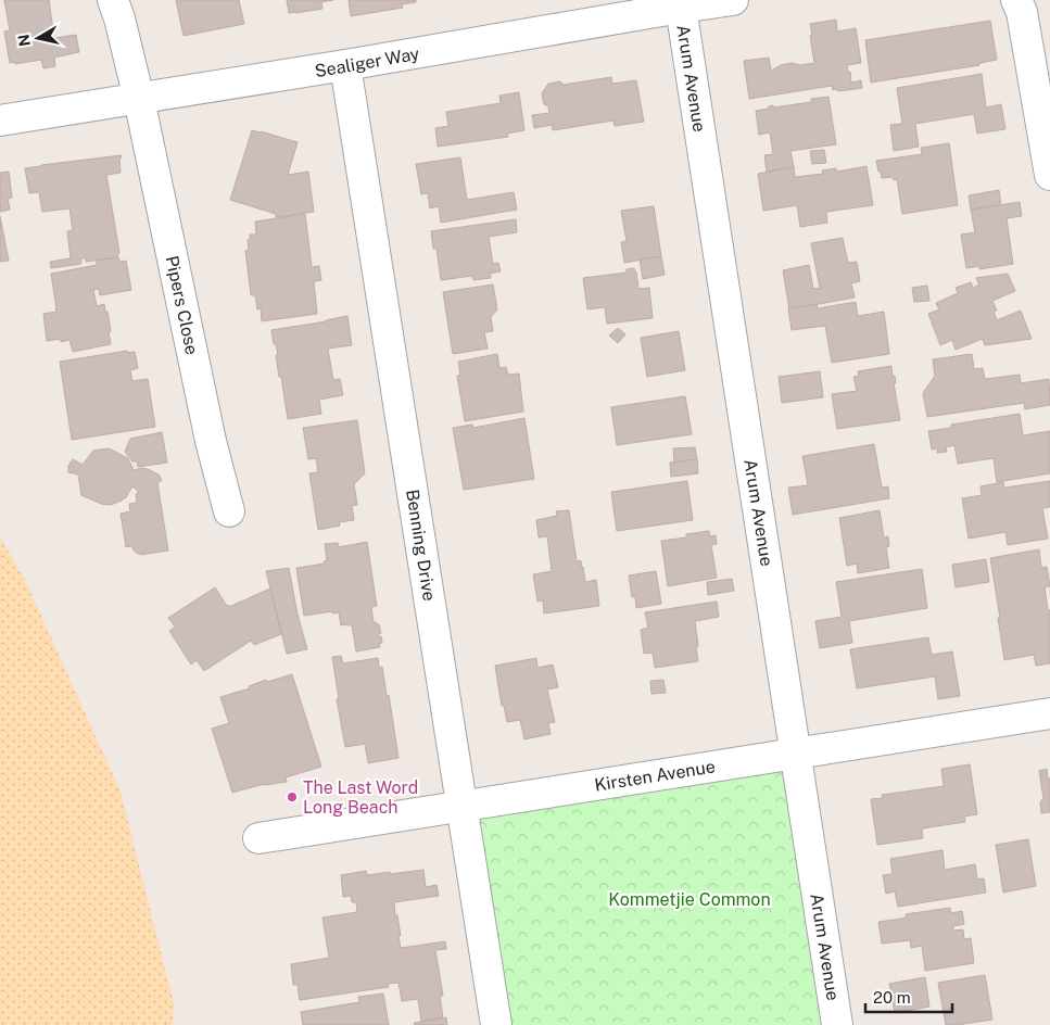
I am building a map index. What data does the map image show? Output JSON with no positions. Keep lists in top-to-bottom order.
{
  "streets": {
    "street": [
      "Sealiger Way",
      "Arum Avenue",
      "Pipers Close",
      "Benning Drive",
      "Kirsten Avenue"
    ]
  },
  "crossings": [
    ["Sealiger Way", "Arum Avenue"],
    ["Sealiger Way", "Pipers Close"],
    ["Sealiger Way", "Benning Drive"],
    ["Arum Avenue", "Kirsten Avenue"],
    ["Benning Drive", "Kirsten Avenue"]
  ],
  "parks": ["Kommetjie Common"],
  "places": ["The Last Word Long Beach"],
  "scale_bar": "20 m",
  "north": "left"
}
